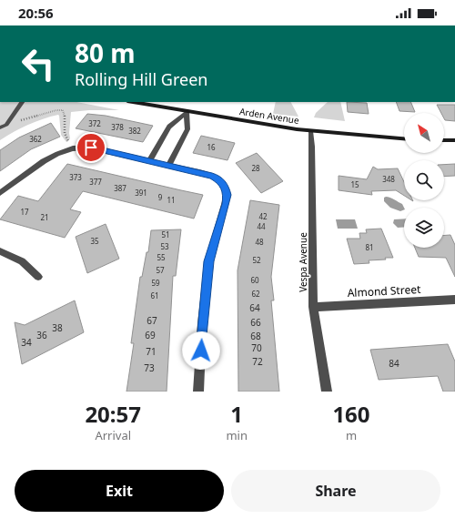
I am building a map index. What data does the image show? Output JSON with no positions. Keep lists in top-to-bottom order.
{
  "streets": {
    "street": ["Arden Avenue", "Vespa Avenue", "Almond Street"]
  },
  "crossings": [
    ["Arden Avenue", "Vespa Avenue"],
    ["Vespa Avenue", "Almond Street"]
  ],
  "house_numbers": [
    "372",
    "378",
    "382",
    "362",
    "16",
    "28",
    "373",
    "348",
    "377",
    "15",
    "387",
    "391",
    "9",
    "11",
    "17",
    "42",
    "21",
    "44",
    "51",
    "35",
    "48",
    "53",
    "81",
    "55",
    "52",
    "57",
    "60",
    "59",
    "62",
    "61",
    "64",
    "67",
    "66",
    "38",
    "36",
    "69",
    "68",
    "34",
    "70",
    "71",
    "72",
    "84",
    "73"
  ],
  "north": "top left",
  "page": {
    "status": "20:56",
    "turn": ["80 m", "Rolling Hill Green"],
    "eta": [
      "20:57",
      "Arrival",
      "1",
      "min",
      "160",
      "m"
    ],
    "buttons": ["Exit", "Share"]
  }
}
